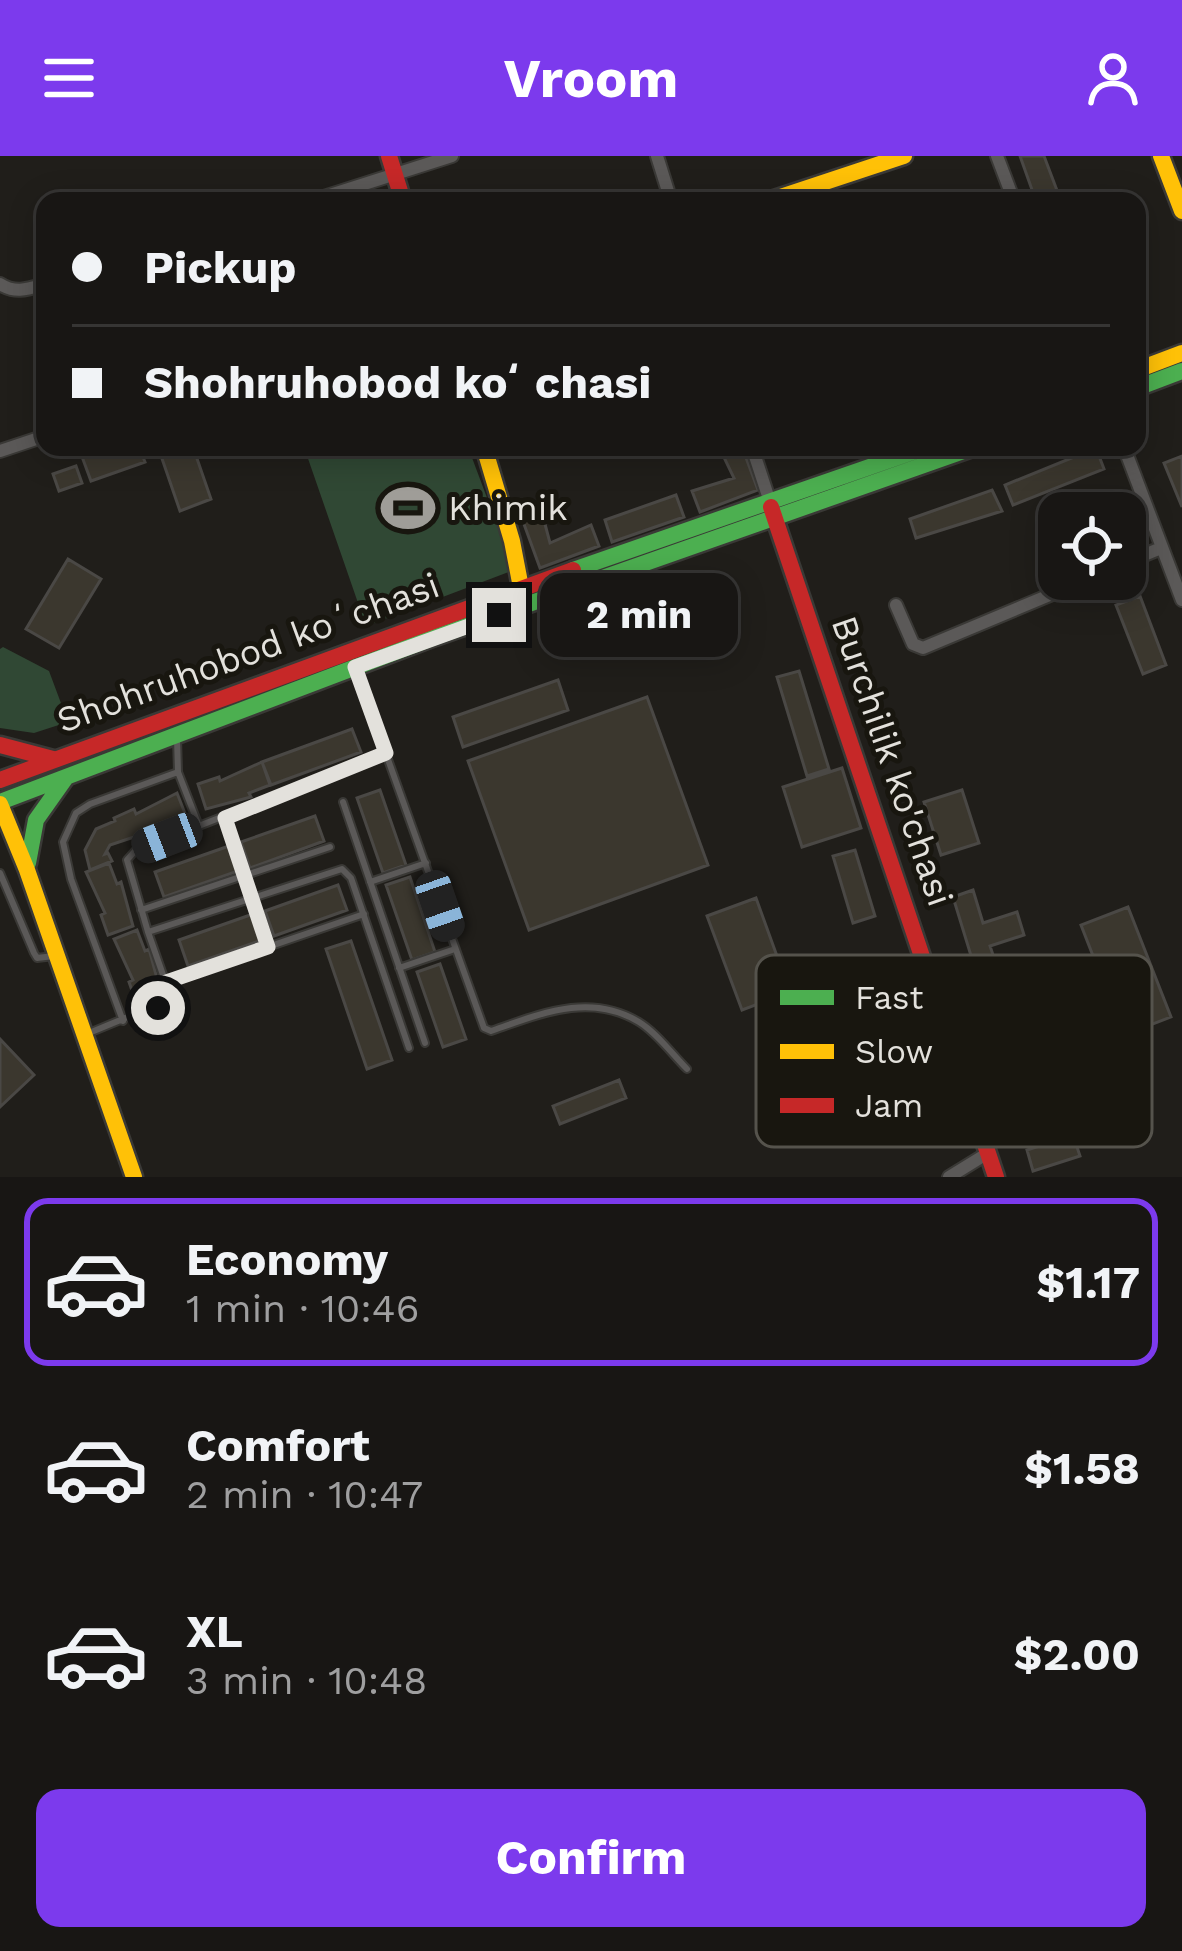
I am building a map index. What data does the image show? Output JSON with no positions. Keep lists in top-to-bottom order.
{
  "streets": {
    "main road": ["Shohruhobod koʻchasi", "Burchilik ko'chasi"]
  },
  "crossings": [
    ["Shohruhobod koʻchasi", "Burchilik ko'chasi"]
  ],
  "places": {
    "sports": ["Khimik"]
  },
  "legend": ["Fast", "Slow", "Jam"],
  "page": {
    "header": "Vroom",
    "banner": ["Pickup", "Shohruhobod koʻchasi"],
    "bubble": "2 min",
    "list": [
      {
        "name": "Economy",
        "note": "1 min · 10:46",
        "value": "$1.17"
      },
      {
        "name": "Comfort",
        "note": "2 min · 10:47",
        "value": "$1.58"
      },
      {
        "name": "XL",
        "note": "3 min · 10:48",
        "value": "$2.00"
      }
    ],
    "buttons": "Confirm"
  }
}
